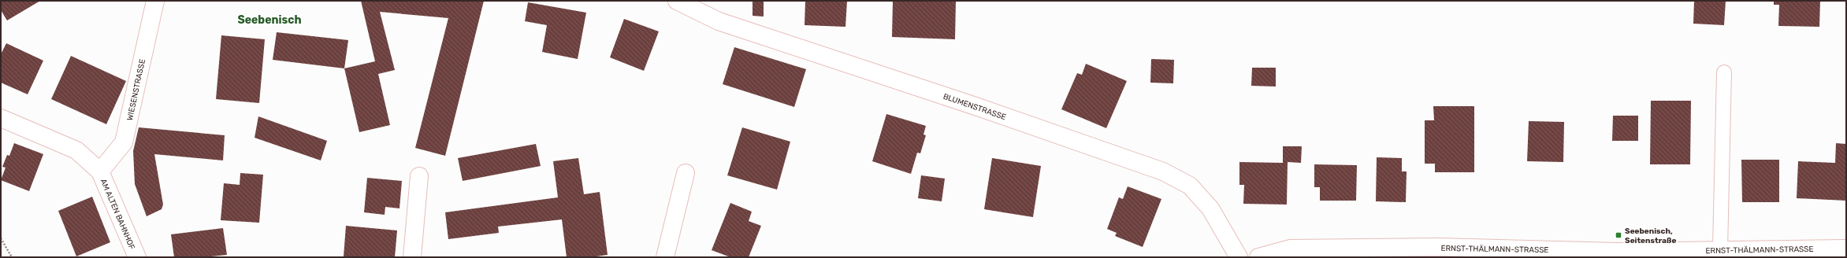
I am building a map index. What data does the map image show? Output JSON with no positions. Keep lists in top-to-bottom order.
{
  "streets": {
    "street": [
      "WIESENSTRASSE",
      "BLUMENSTRASSE",
      "AM ALTEN BAHNHOF",
      "ERNST-THÄLMANN-STRASSE"
    ]
  },
  "crossings": [
    ["WIESENSTRASSE", "AM ALTEN BAHNHOF"]
  ],
  "districts": ["Seebenisch"],
  "places": {
    "transit": ["Seebenisch, Seitenstraße"]
  }
}
